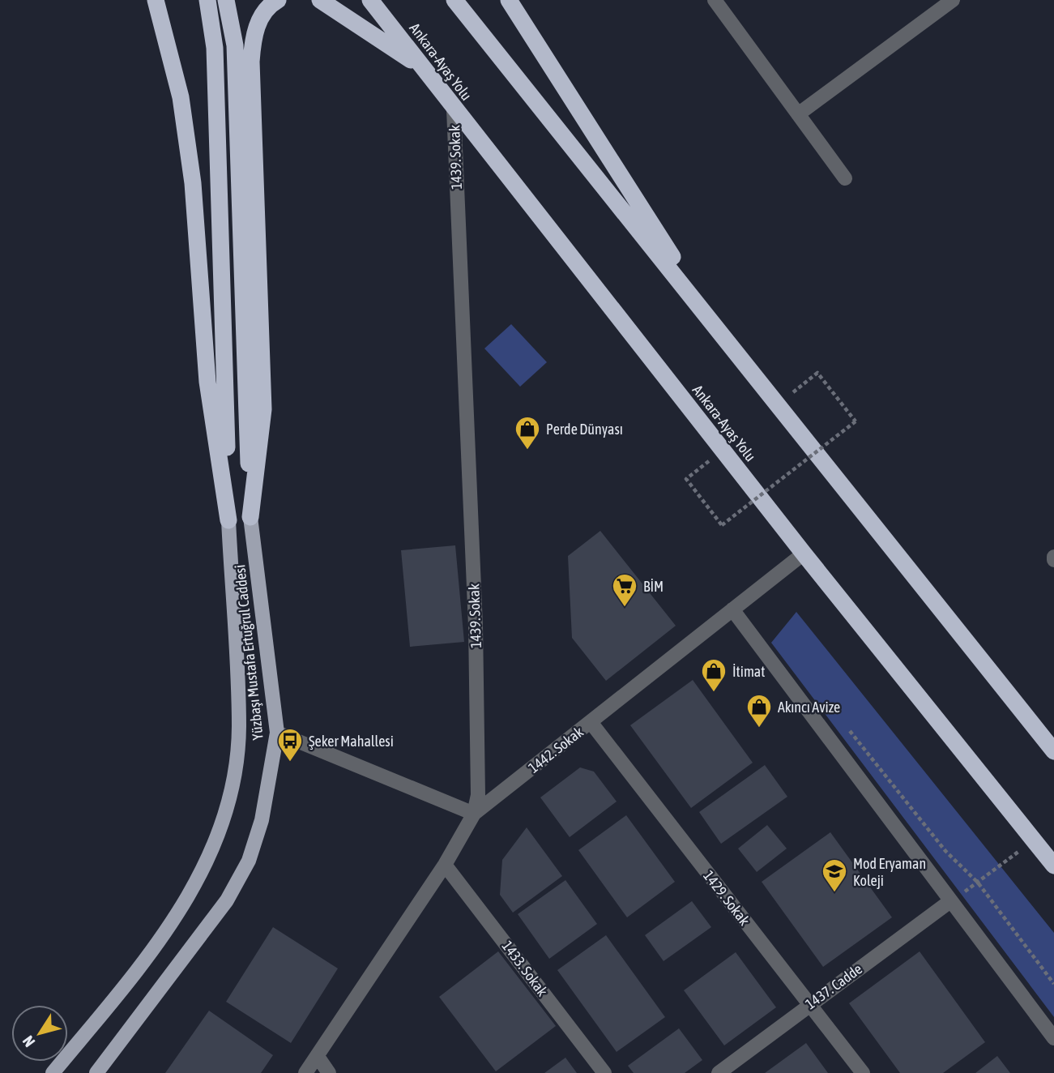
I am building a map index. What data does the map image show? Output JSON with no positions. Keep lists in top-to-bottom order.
{
  "streets": {
    "highway": ["Ankara-Ayaş Yolu"],
    "main road": ["Yüzbaşı Mustafa Ertuğrul Caddesi"],
    "street": [
      "1439. Sokak",
      "1442. Sokak",
      "1429. Sokak",
      "1433. Sokak",
      "1437. Cadde"
    ]
  },
  "crossings": [
    ["Ankara-Ayaş Yolu", "1439. Sokak"],
    ["Ankara-Ayaş Yolu", "1442. Sokak"],
    ["1439. Sokak", "1442. Sokak"],
    ["1439. Sokak", "1433. Sokak"],
    ["1442. Sokak", "1429. Sokak"],
    ["1429. Sokak", "1437. Cadde"]
  ],
  "places": {
    "shop": ["Perde Dünyası", "İtimat", "Akıncı Avize"],
    "supermarket": ["BİM"],
    "bus stop": ["Şeker Mahallesi"],
    "school or university": ["Mod Eryaman Koleji"]
  },
  "north": "bottom left"
}
